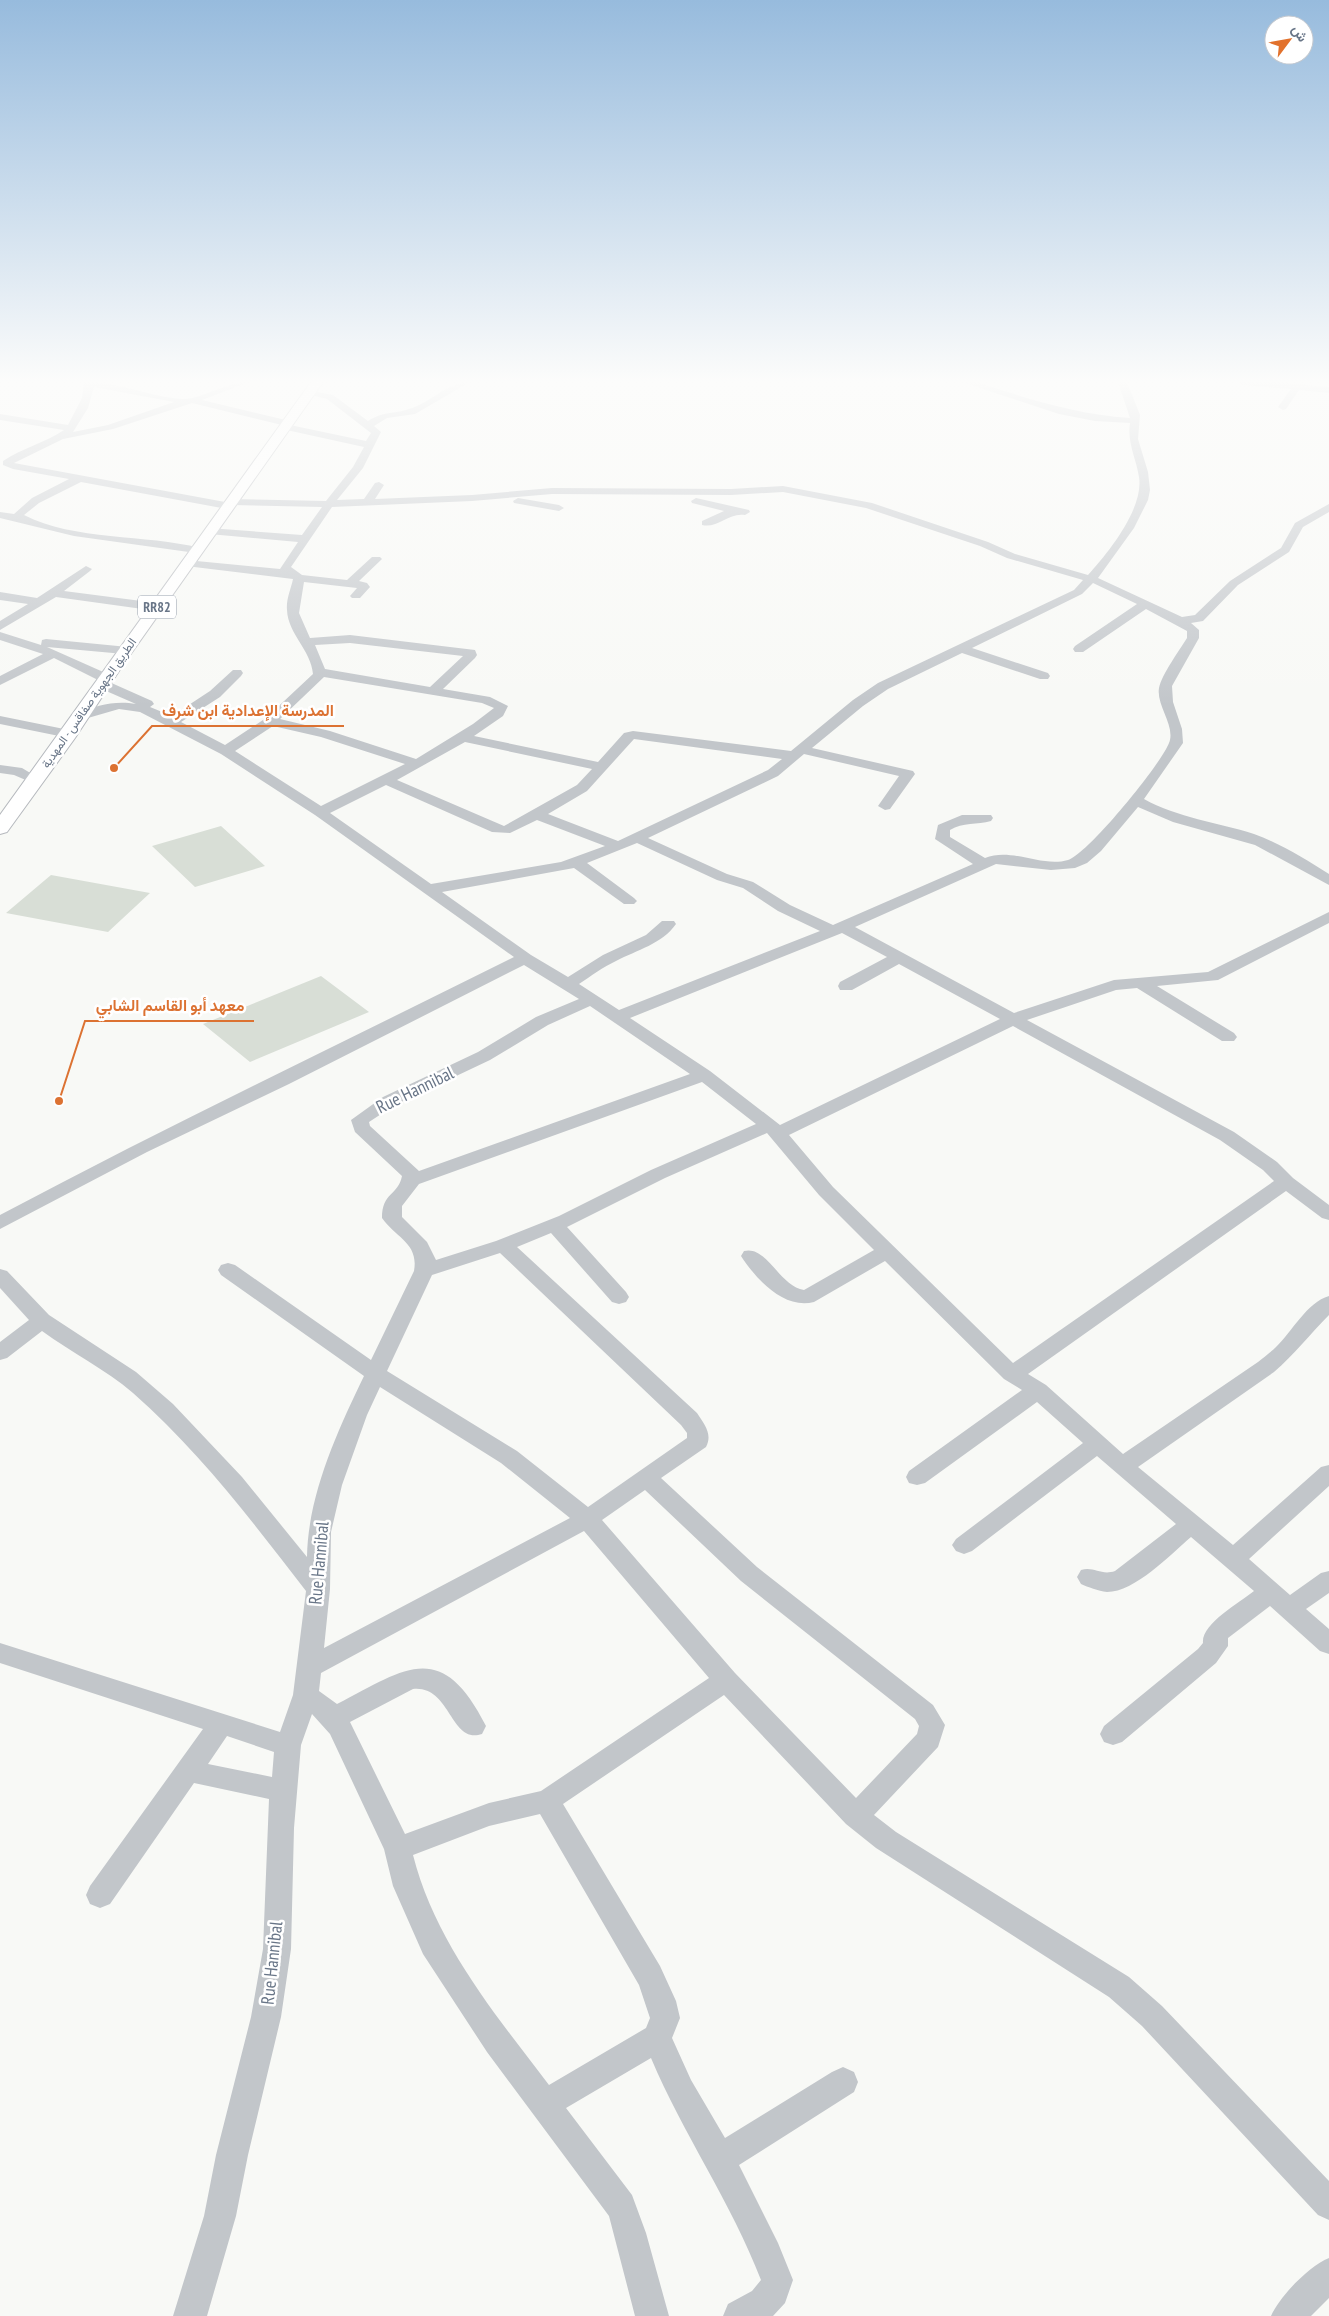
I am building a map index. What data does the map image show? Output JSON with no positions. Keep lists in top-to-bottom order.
{
  "streets": {
    "main road": ["RR82", "الطريق الجهوية صفاقس - المهدية"],
    "street": ["Rue Hannibal"]
  },
  "places": ["المدرسة الإعدادية ابن شرف", "معهد أبو القاسم الشابي"],
  "north": "top right"
}
